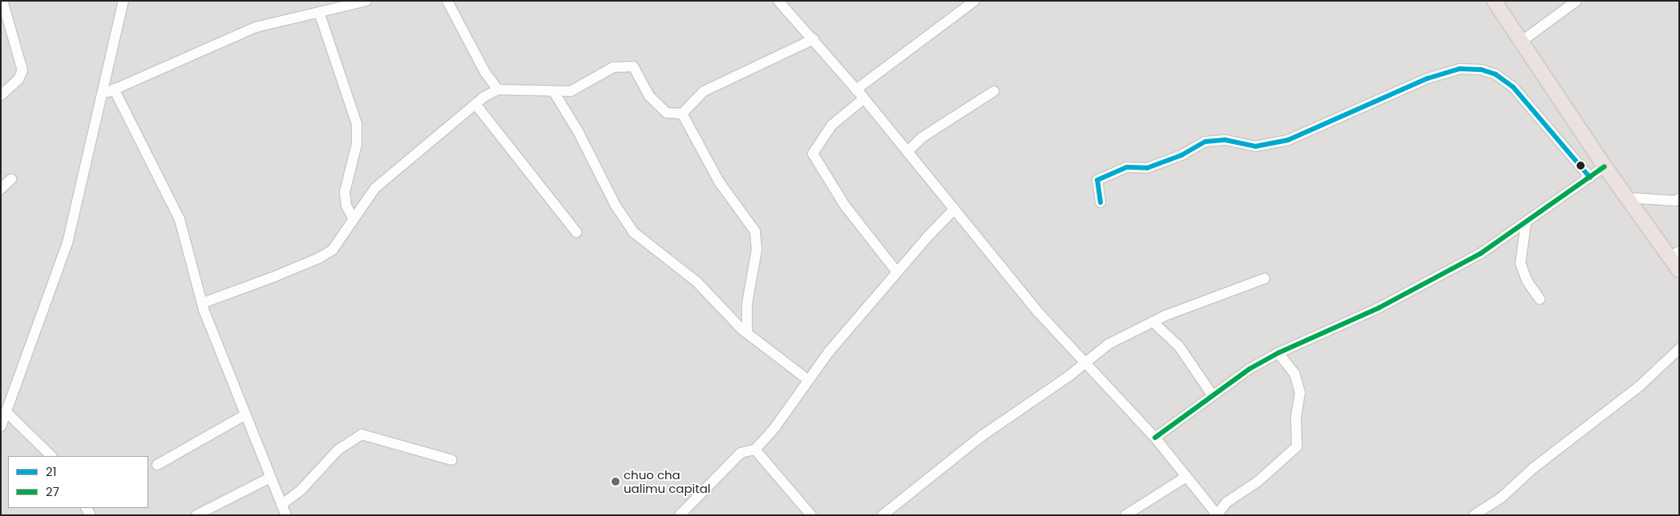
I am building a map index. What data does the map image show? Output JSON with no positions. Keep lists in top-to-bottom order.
{
  "places": ["chuo cha ualimu capital"],
  "lines": ["transit line 21", "transit line 27"],
  "legend": ["21", "27"]
}
